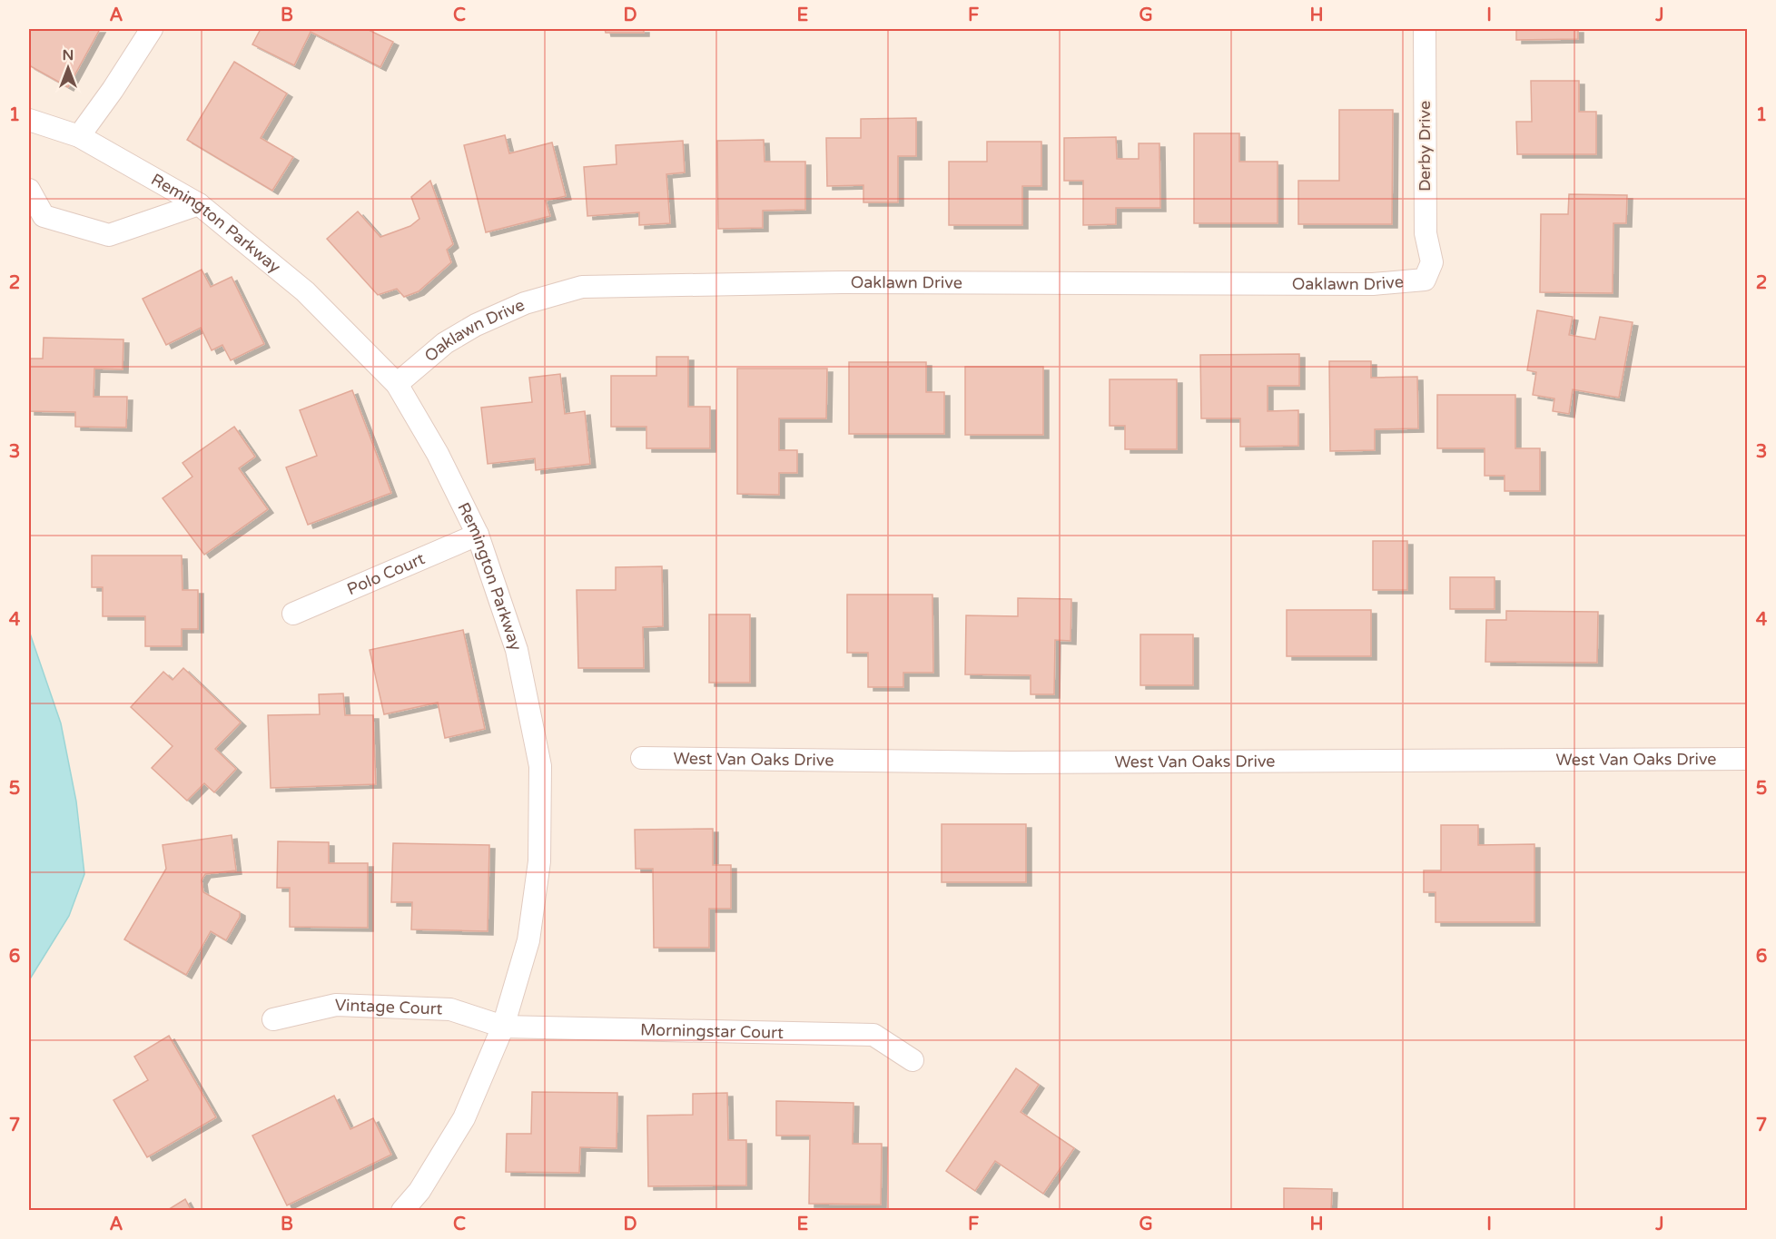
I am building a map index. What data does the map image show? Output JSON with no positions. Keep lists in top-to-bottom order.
{
  "streets": {
    "street": [
      "Derby Drive",
      "Remington Parkway",
      "Oaklawn Drive",
      "Polo Court",
      "West Van Oaks Drive",
      "Vintage Court",
      "Morningstar Court"
    ]
  },
  "crossings": [
    ["Derby Drive", "Oaklawn Drive"],
    ["Remington Parkway", "Oaklawn Drive"],
    ["Remington Parkway", "Polo Court"],
    ["Remington Parkway", "Vintage Court"],
    ["Remington Parkway", "Morningstar Court"],
    ["Vintage Court", "Morningstar Court"]
  ],
  "north": "top",
  "grid": {
    "columns": [
      "A",
      "B",
      "C",
      "D",
      "E",
      "F",
      "G",
      "H",
      "I",
      "J"
    ],
    "rows": [
      "1",
      "2",
      "3",
      "4",
      "5",
      "6",
      "7"
    ]
  }
}
